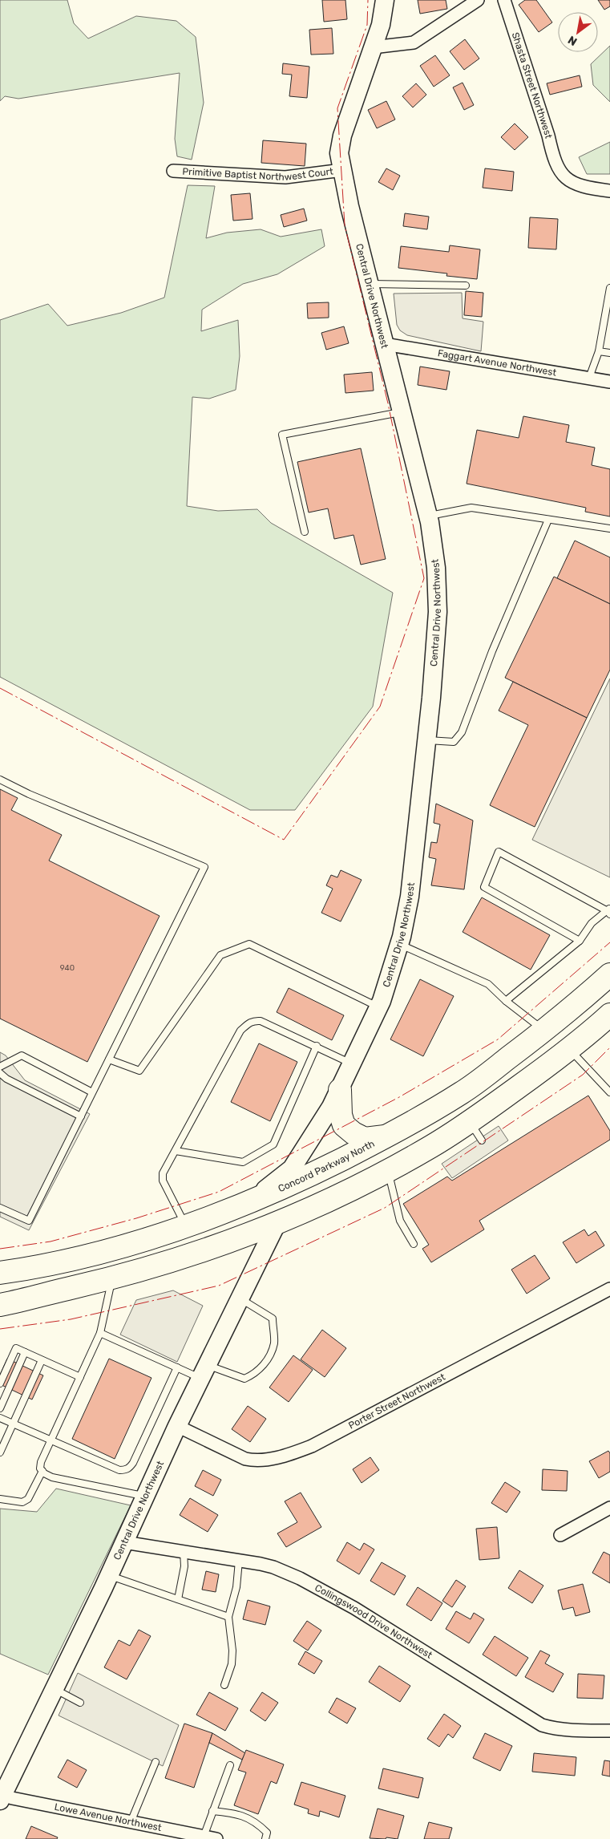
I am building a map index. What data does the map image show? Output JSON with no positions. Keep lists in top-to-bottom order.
{
  "streets": {
    "highway": ["Concord Parkway North"],
    "street": [
      "Shasta Street Northwest",
      "Primitive Baptist Northwest Court",
      "Central Drive Northwest",
      "Faggart Avenue Northwest",
      "Porter Street Northwest",
      "Collingswood Drive Northwest",
      "Lowe Avenue Northwest"
    ]
  },
  "crossings": [
    ["Primitive Baptist Northwest Court", "Central Drive Northwest"],
    ["Central Drive Northwest", "Faggart Avenue Northwest"],
    ["Central Drive Northwest", "Concord Parkway North"],
    ["Central Drive Northwest", "Porter Street Northwest"],
    ["Central Drive Northwest", "Collingswood Drive Northwest"],
    ["Central Drive Northwest", "Lowe Avenue Northwest"]
  ],
  "house_numbers": ["940"],
  "north": "bottom left"
}
